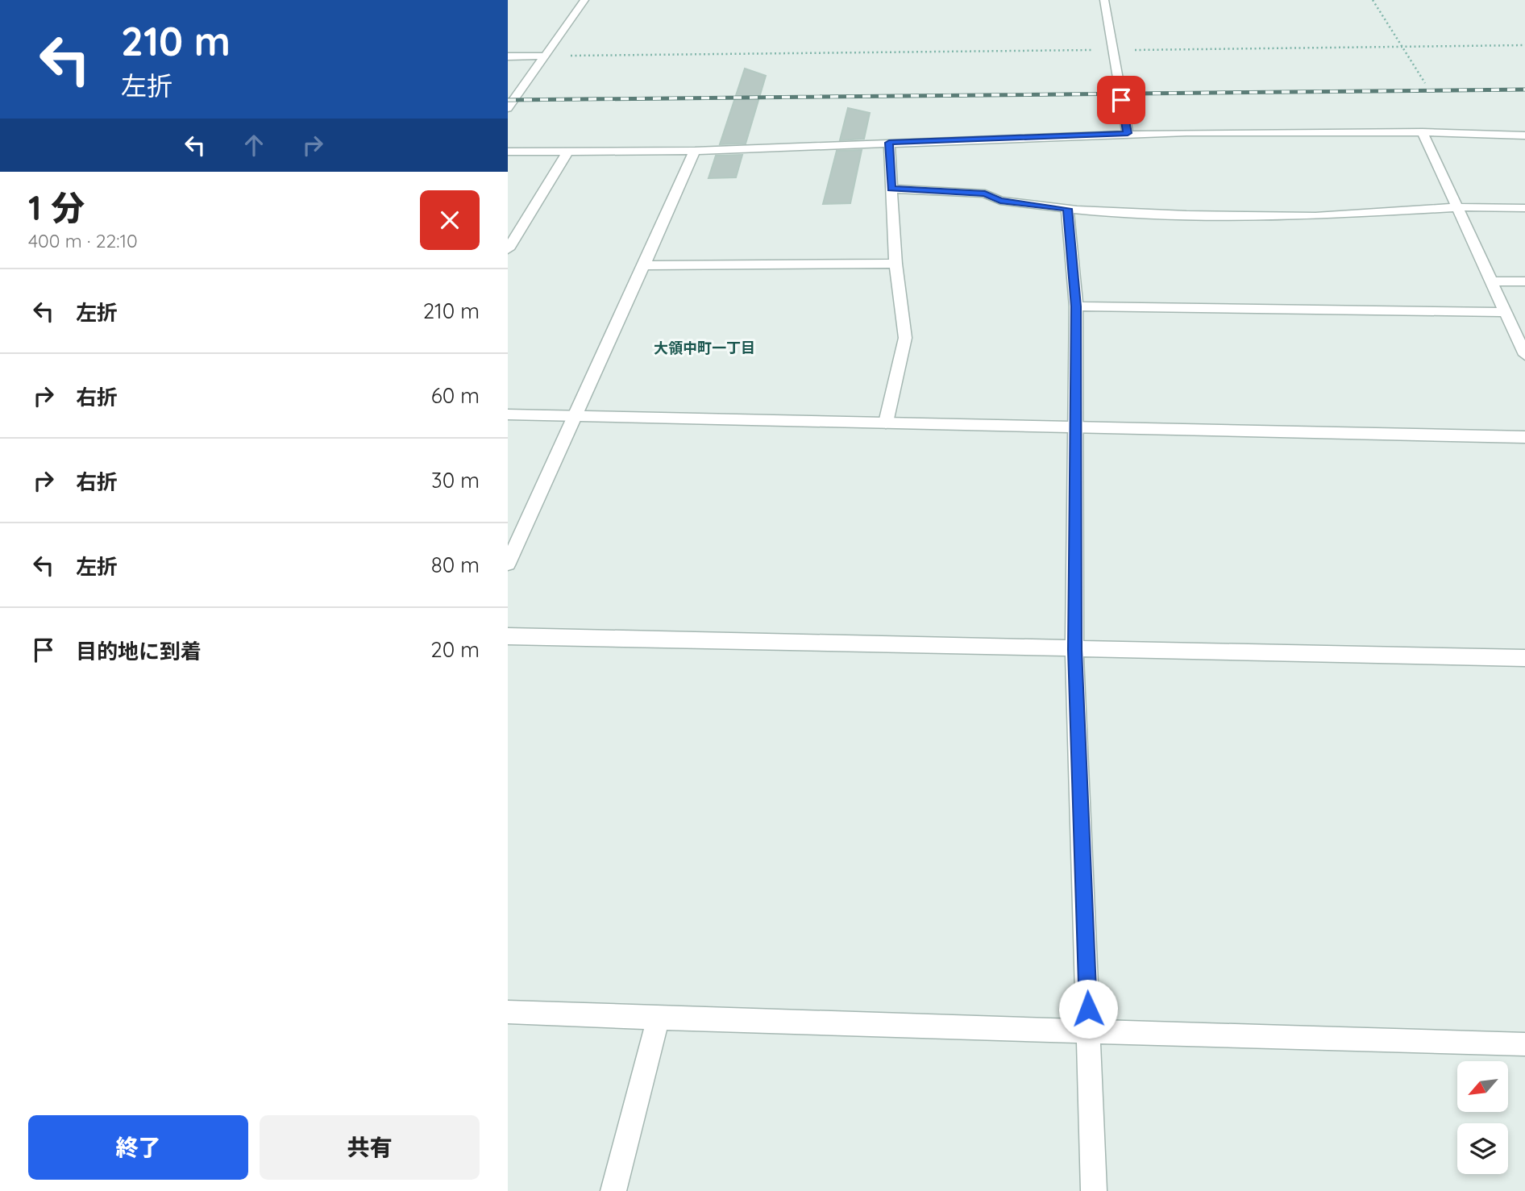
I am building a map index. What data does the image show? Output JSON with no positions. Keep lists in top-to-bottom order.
{
  "districts": ["大領中町一丁目"],
  "north": "bottom left",
  "page": {
    "turn": ["210 m", "左折"],
    "heading": ["1 分", "400 m · 22:10"],
    "list": [
      {
        "name": "左折",
        "value": "210 m"
      },
      {
        "name": "右折",
        "value": "60 m"
      },
      {
        "name": "右折",
        "value": "30 m"
      },
      {
        "name": "左折",
        "value": "80 m"
      },
      {
        "name": "目的地に到着",
        "value": "20 m"
      }
    ],
    "buttons": ["終了", "共有"]
  }
}
